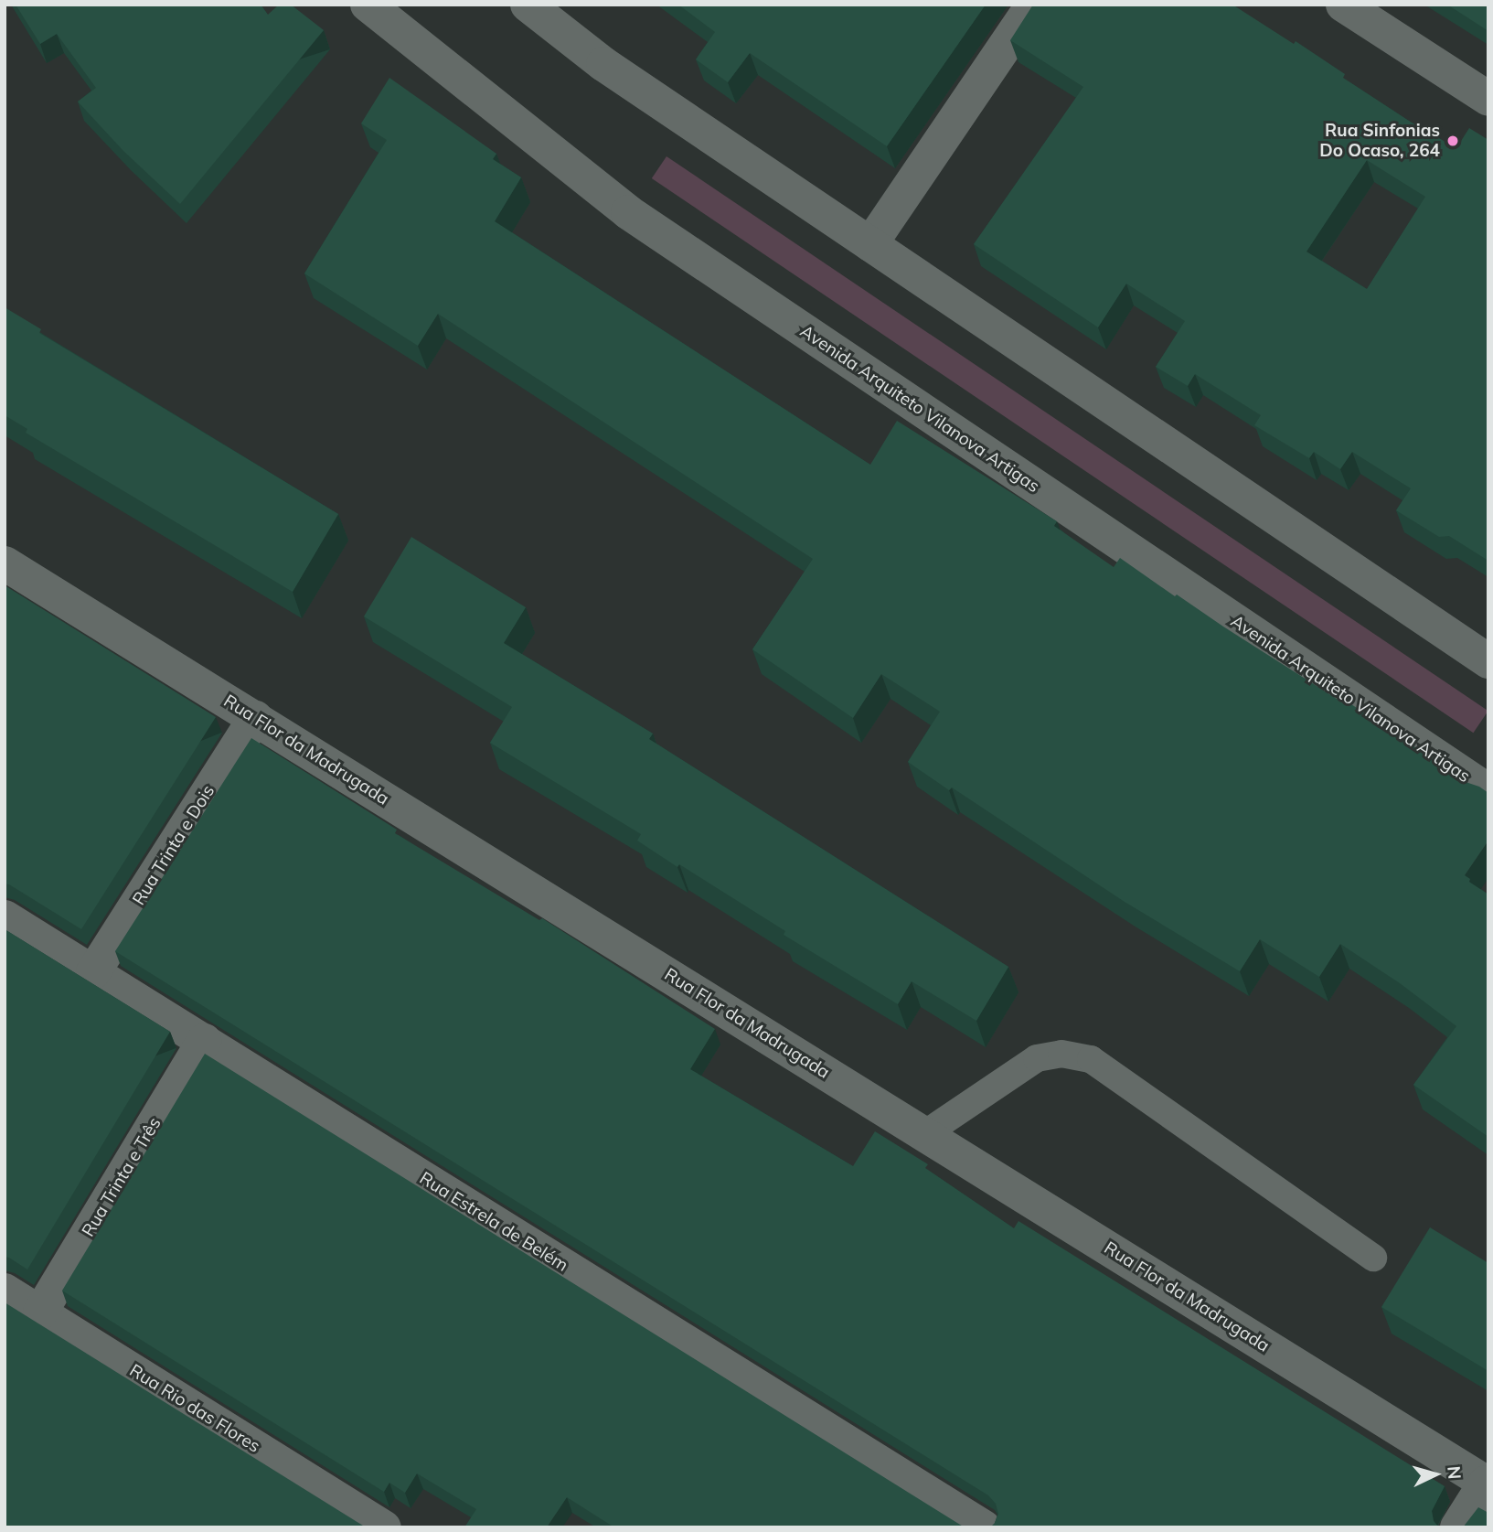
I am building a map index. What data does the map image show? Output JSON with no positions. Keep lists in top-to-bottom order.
{
  "streets": {
    "street": [
      "Avenida Arquiteto Vilanova Artigas",
      "Rua Flor da Madrugada",
      "Rua Trinta e Dois",
      "Rua Trinta e Três",
      "Rua Estrela de Belém",
      "Rua Rio das Flores"
    ]
  },
  "crossings": [
    ["Rua Flor da Madrugada", "Rua Trinta e Dois"],
    ["Rua Trinta e Dois", "Rua Estrela de Belém"],
    ["Rua Trinta e Três", "Rua Estrela de Belém"],
    ["Rua Trinta e Três", "Rua Rio das Flores"]
  ],
  "places": ["Rua Sinfonias Do Ocaso, 264"],
  "north": "right"
}
